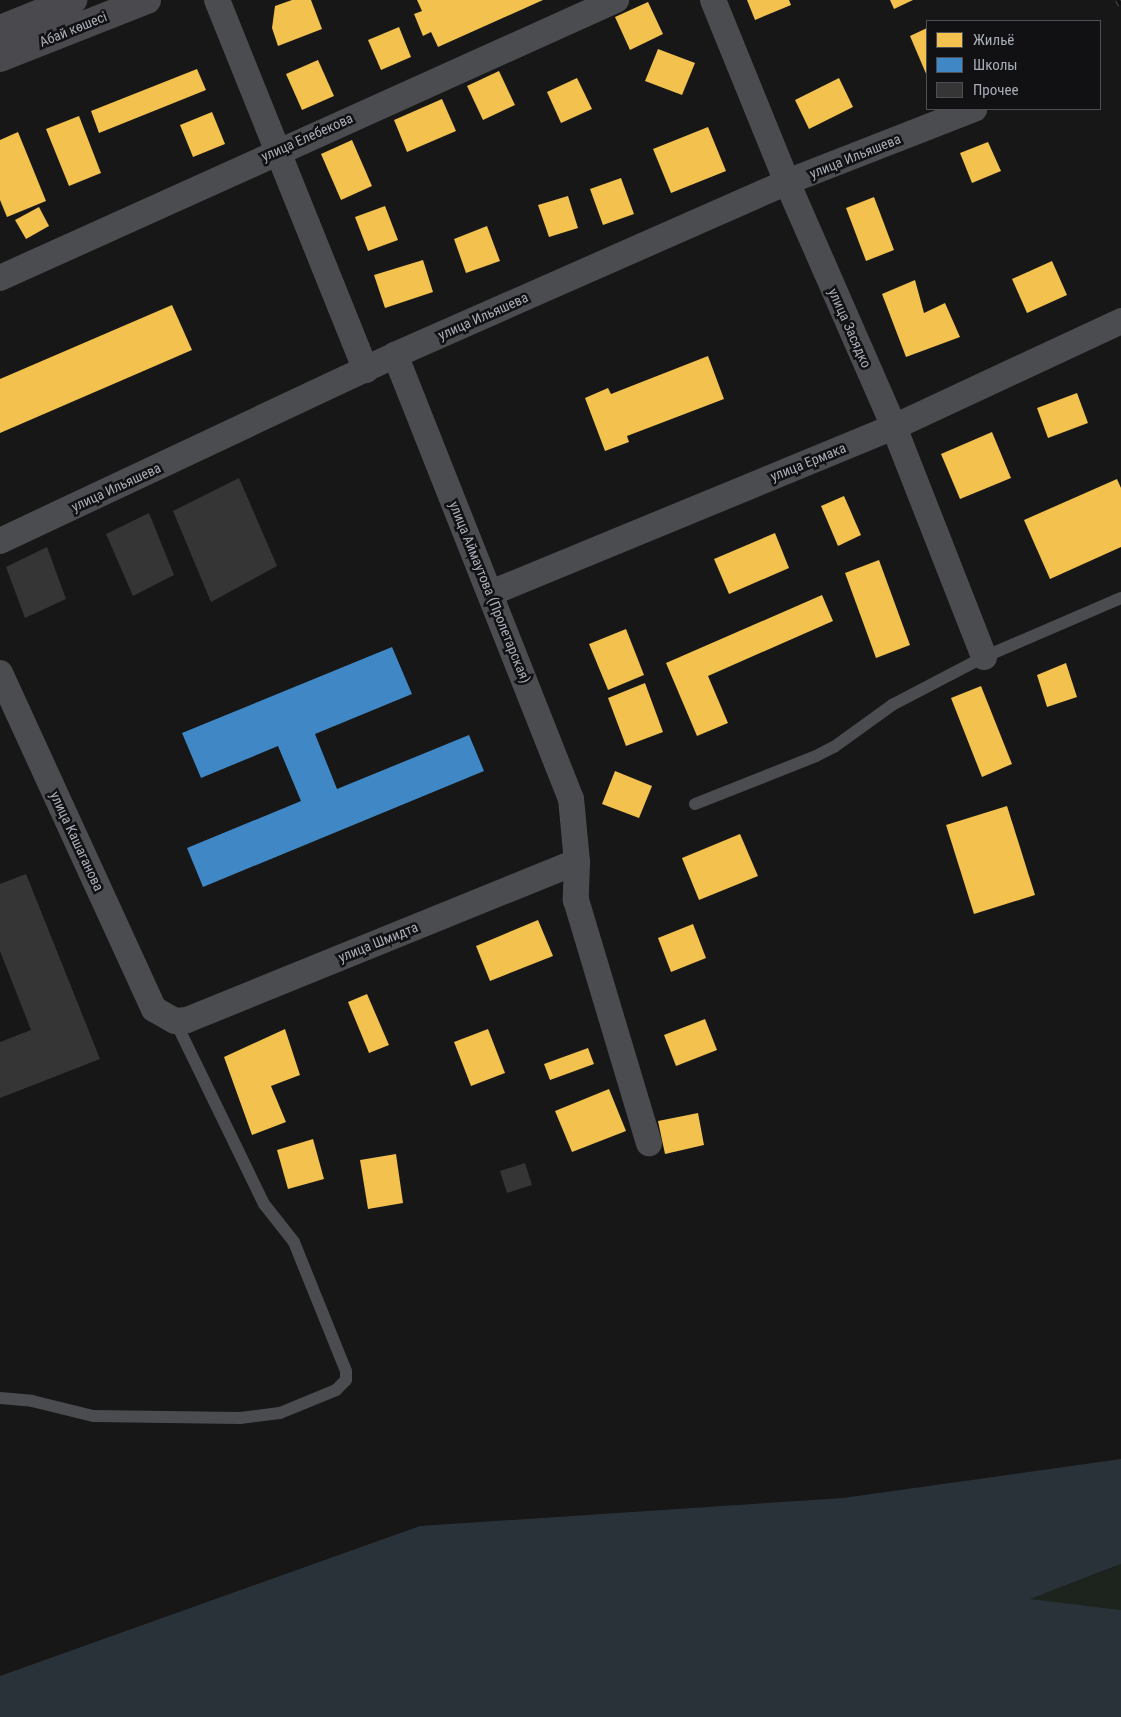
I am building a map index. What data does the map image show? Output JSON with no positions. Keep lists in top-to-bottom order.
{
  "streets": {
    "main road": ["Абай көшесі"],
    "street": [
      "улица Елебекова",
      "улица Ильяшева",
      "улица Засядко",
      "улица Ермака",
      "улица Аймаутова (Пролетарская)",
      "улица Кашаганова",
      "улица Шмидта"
    ]
  },
  "crossings": [
    ["улица Ильяшева", "улица Засядко"],
    ["улица Ильяшева", "улица Аймаутова (Пролетарская)"],
    ["улица Засядко", "улица Ермака"],
    ["улица Ермака", "улица Аймаутова (Пролетарская)"],
    ["улица Аймаутова (Пролетарская)", "улица Шмидта"],
    ["улица Кашаганова", "улица Шмидта"]
  ],
  "legend": ["Жильё", "Школы", "Прочее"]
}
